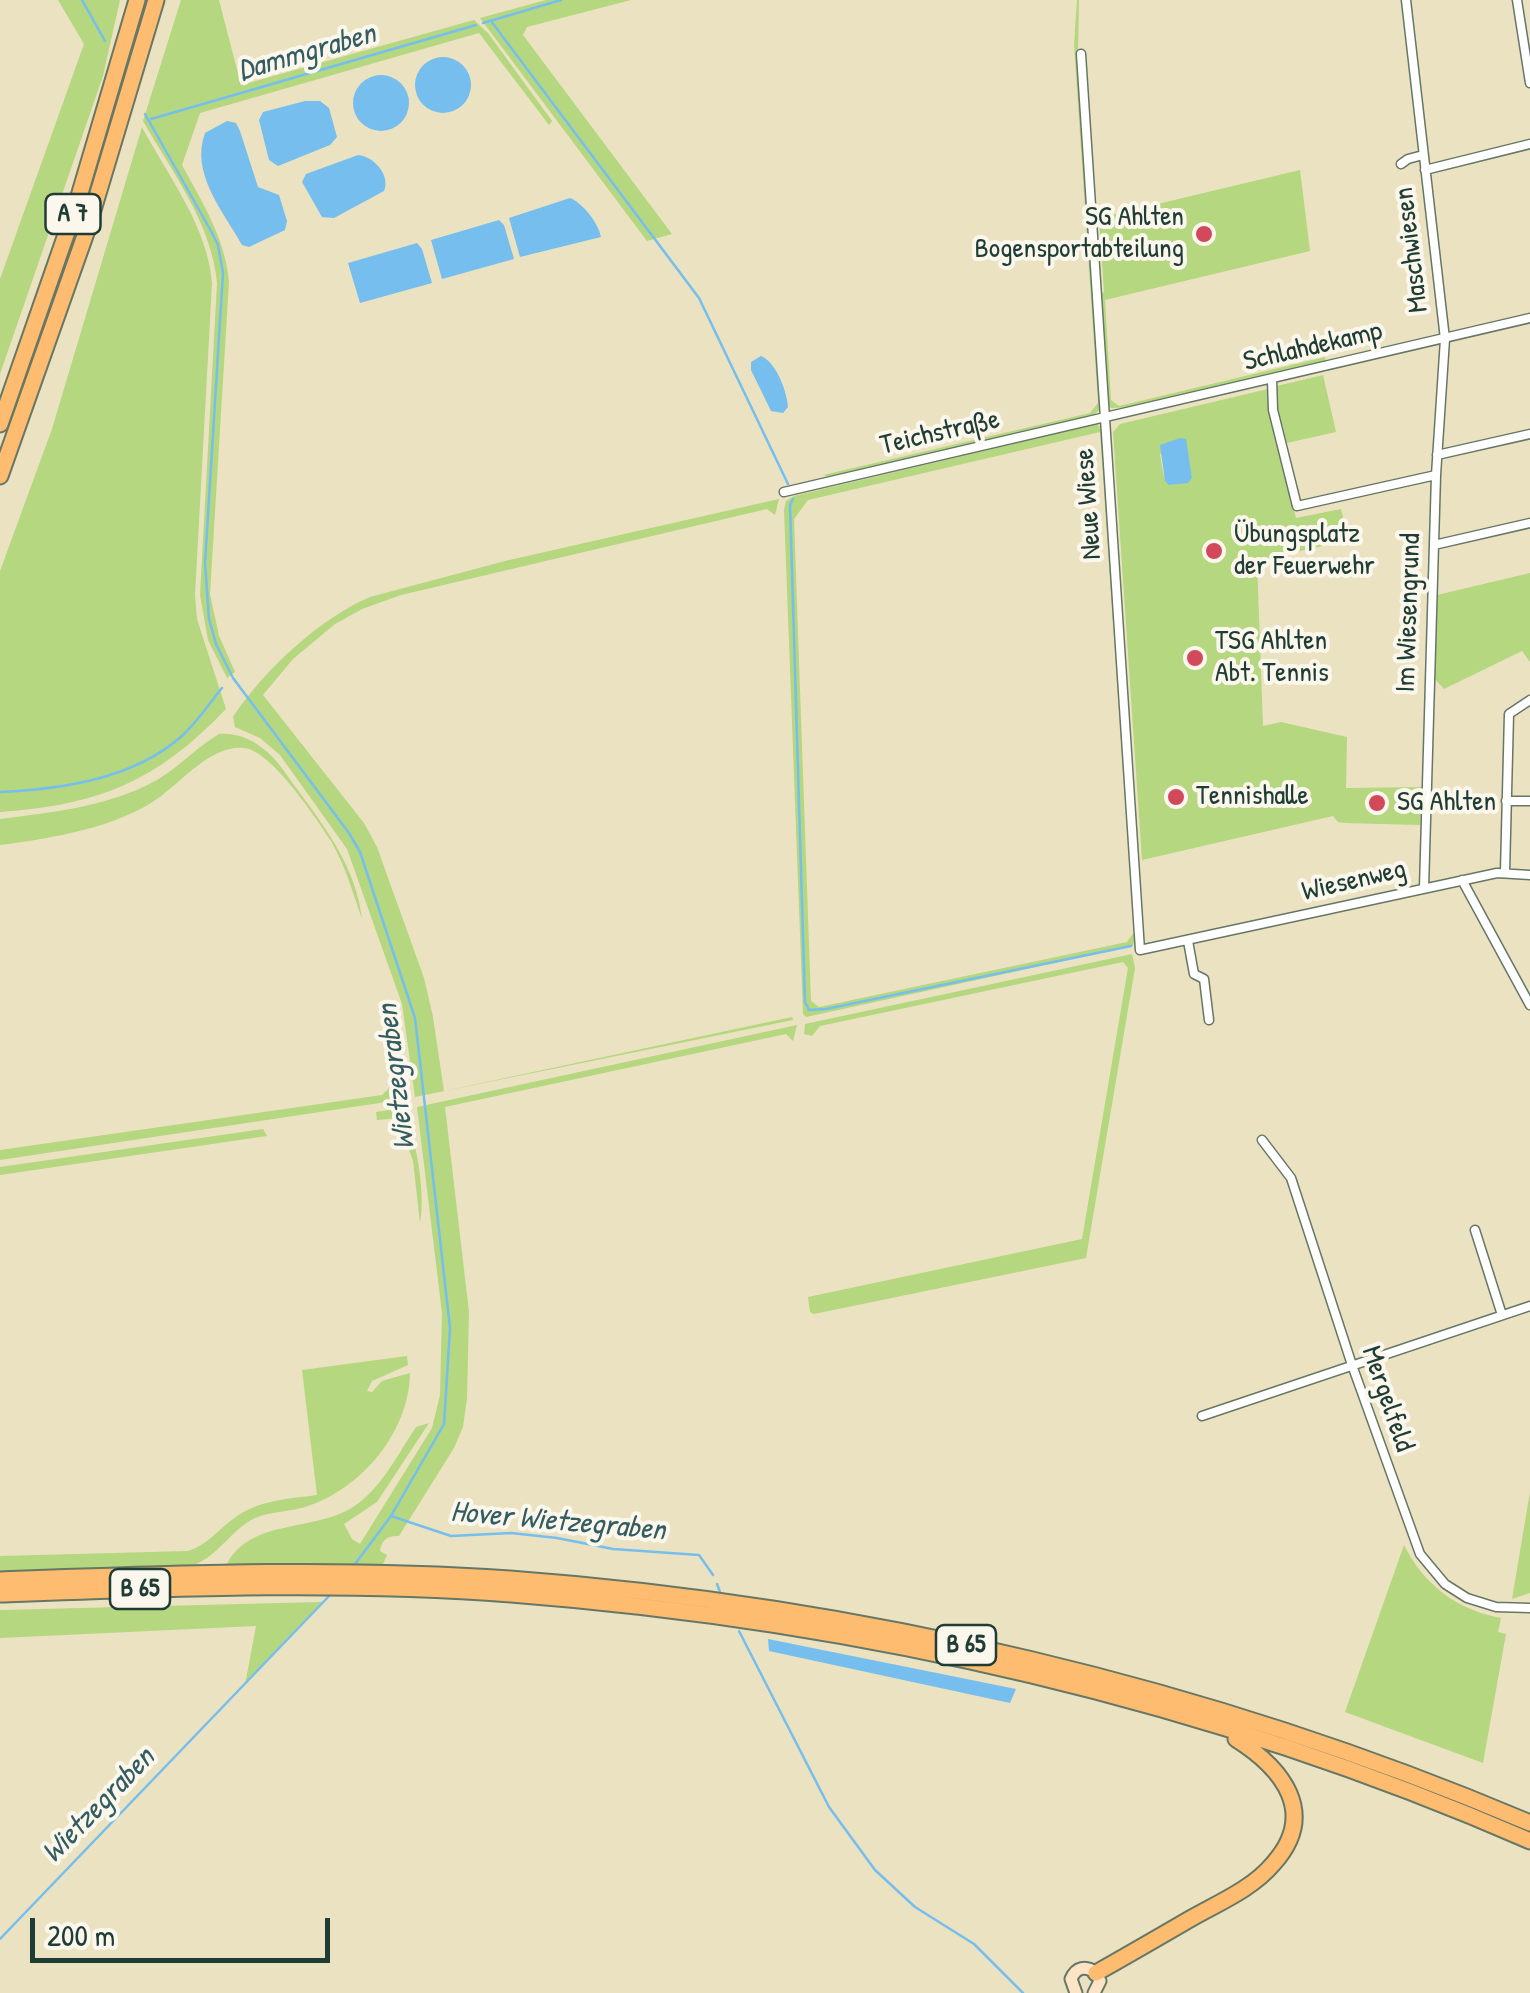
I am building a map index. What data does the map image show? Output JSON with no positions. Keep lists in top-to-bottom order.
{
  "streets": {
    "highway": ["A 7", "B 65"],
    "street": [
      "Maschwiesen",
      "Schlahdekamp",
      "Teichstraße",
      "Neue Wiese",
      "Im Wiesengrund",
      "Wiesenweg",
      "Mergelfeld"
    ]
  },
  "crossings": [
    ["Maschwiesen", "Schlahdekamp"],
    ["Maschwiesen", "Im Wiesengrund"],
    ["Schlahdekamp", "Teichstraße"],
    ["Schlahdekamp", "Neue Wiese"],
    ["Schlahdekamp", "Im Wiesengrund"],
    ["Teichstraße", "Neue Wiese"],
    ["Neue Wiese", "Wiesenweg"],
    ["Im Wiesengrund", "Wiesenweg"]
  ],
  "water": ["Dammgraben", "Wietzegraben", "Hover Wietzegraben"],
  "places": [
    "SG Ahlten Bogensportabteilung",
    "Übungsplatz der Feuerwehr",
    "TSG Ahlten Abt. Tennis",
    "Tennishalle",
    "SG Ahlten"
  ],
  "scale_bar": "200 m"
}
